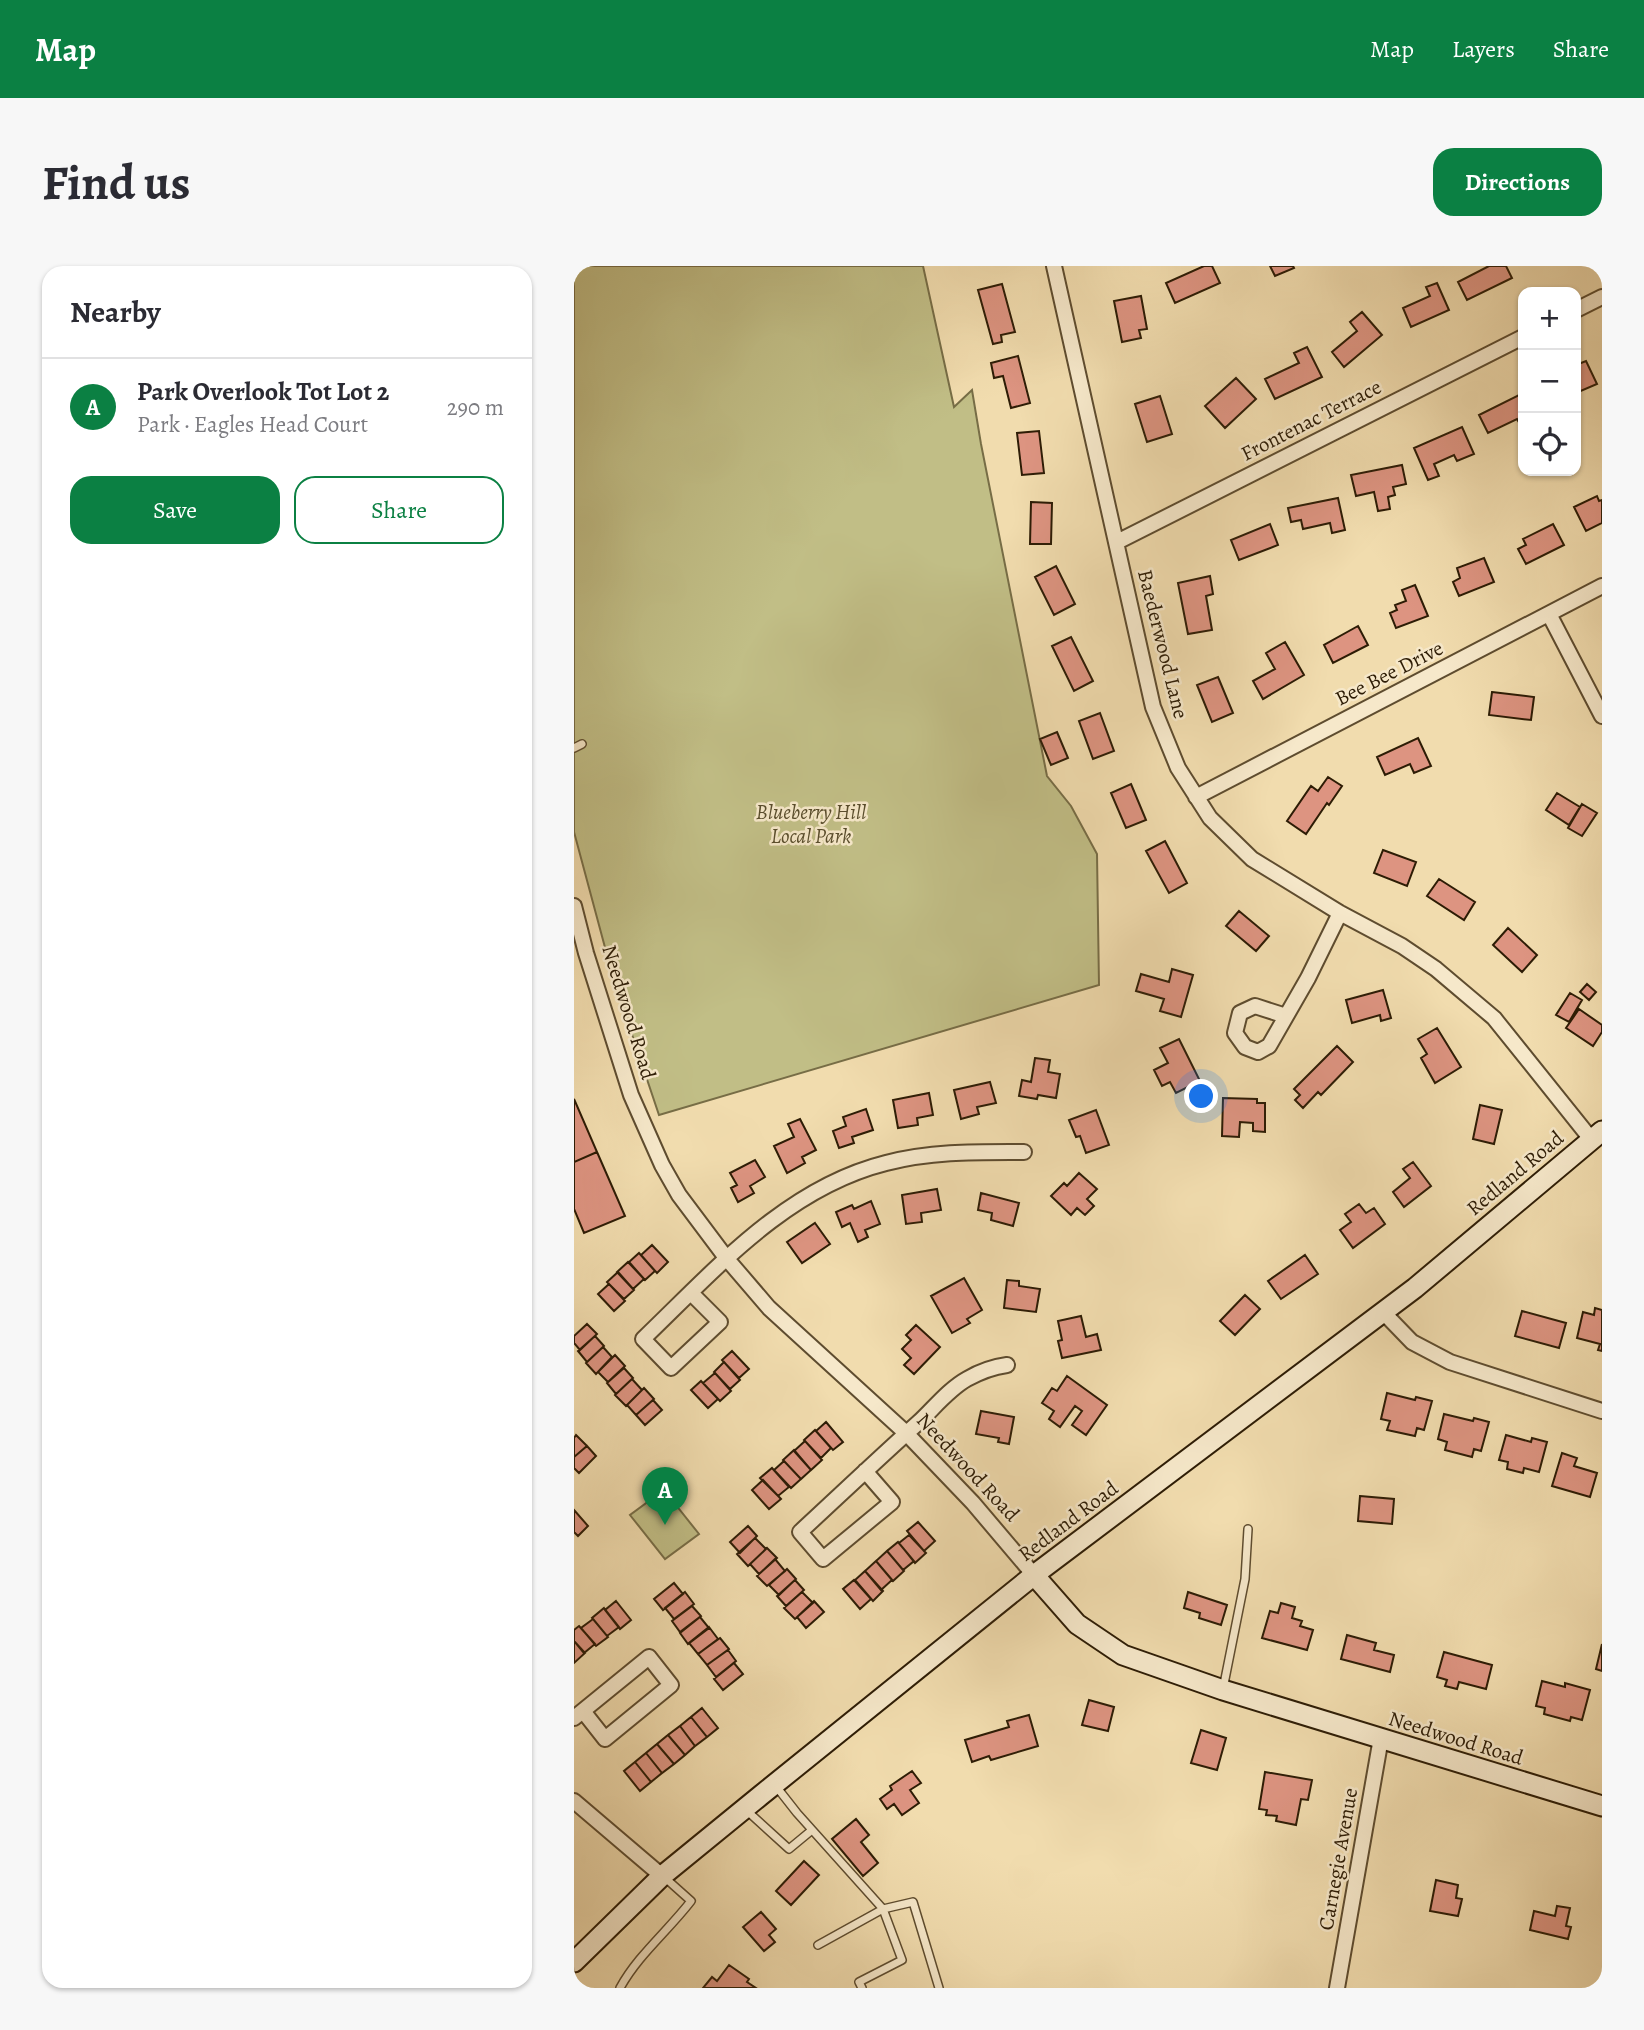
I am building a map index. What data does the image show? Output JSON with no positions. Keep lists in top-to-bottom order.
{
  "streets": {
    "main road": ["Needwood Road", "Redland Road"],
    "street": [
      "Frontenac Terrace",
      "Baederwood Lane",
      "Bee Bee Drive",
      "Carnegie Avenue"
    ]
  },
  "crossings": [
    ["Frontenac Terrace", "Baederwood Lane"],
    ["Baederwood Lane", "Bee Bee Drive"],
    ["Baederwood Lane", "Redland Road"],
    ["Needwood Road", "Redland Road"],
    ["Needwood Road", "Carnegie Avenue"]
  ],
  "parks": ["Blueberry Hill Local Park"],
  "page": {
    "header": "Map",
    "nav": ["Map", "Layers", "Share"],
    "buttons": [
      "Directions",
      ["Save", "Share"]
    ],
    "title": "Find us",
    "heading": "Nearby",
    "map_buttons": ["+", "−"],
    "list": [
      {
        "mark": "A",
        "name": "Park Overlook Tot Lot 2",
        "note": "Park · Eagles Head Court",
        "value": "290 m"
      }
    ],
    "pins": "A"
  }
}
